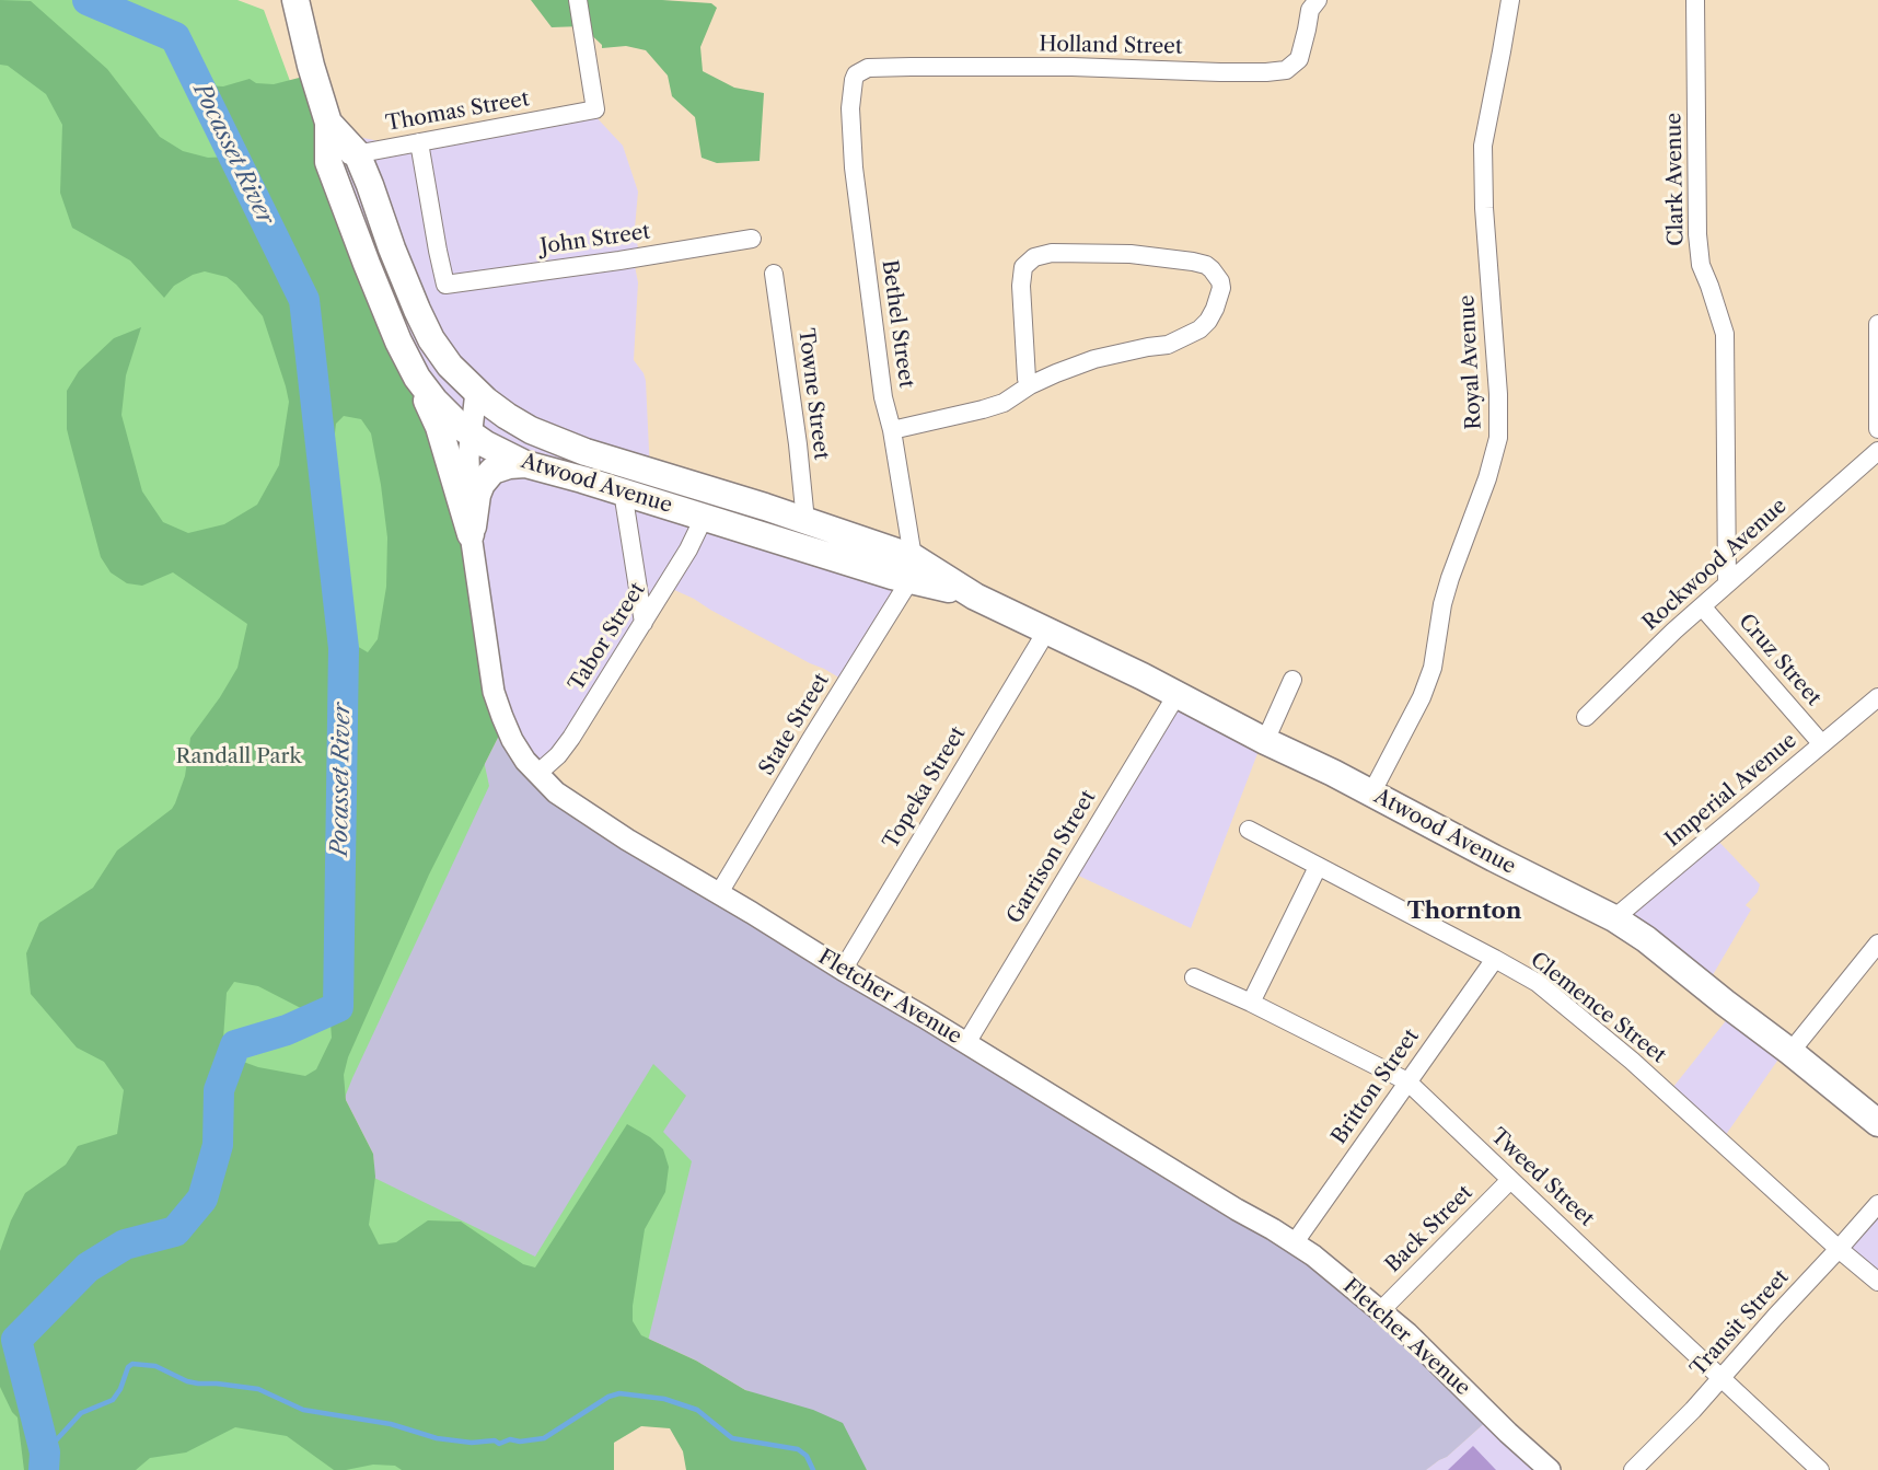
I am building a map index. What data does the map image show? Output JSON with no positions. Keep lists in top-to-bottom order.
{
  "streets": {
    "main road": ["Atwood Avenue"],
    "street": [
      "Holland Street",
      "Thomas Street",
      "Clark Avenue",
      "John Street",
      "Bethel Street",
      "Royal Avenue",
      "Towne Street",
      "Rockwood Avenue",
      "Tabor Street",
      "Cruz Street",
      "State Street",
      "Topeka Street",
      "Imperial Avenue",
      "Garrison Street",
      "Fletcher Avenue",
      "Clemence Street",
      "Britton Street",
      "Tweed Street",
      "Back Street",
      "Transit Street"
    ]
  },
  "crossings": [
    ["Holland Street", "Bethel Street"],
    ["Thomas Street", "John Street"],
    ["Thomas Street", "Atwood Avenue"],
    ["Clark Avenue", "Rockwood Avenue"],
    ["Bethel Street", "Atwood Avenue"],
    ["Bethel Street", "State Street"],
    ["Royal Avenue", "Atwood Avenue"],
    ["Towne Street", "Atwood Avenue"],
    ["Atwood Avenue", "Tabor Street"],
    ["Atwood Avenue", "State Street"],
    ["Atwood Avenue", "Topeka Street"],
    ["Atwood Avenue", "Imperial Avenue"],
    ["Atwood Avenue", "Garrison Street"],
    ["Atwood Avenue", "Fletcher Avenue"],
    ["Rockwood Avenue", "Cruz Street"],
    ["Tabor Street", "Fletcher Avenue"],
    ["Cruz Street", "Imperial Avenue"],
    ["State Street", "Fletcher Avenue"],
    ["Topeka Street", "Fletcher Avenue"],
    ["Garrison Street", "Fletcher Avenue"],
    ["Fletcher Avenue", "Britton Street"],
    ["Fletcher Avenue", "Back Street"],
    ["Clemence Street", "Britton Street"],
    ["Clemence Street", "Transit Street"],
    ["Britton Street", "Tweed Street"],
    ["Tweed Street", "Back Street"],
    ["Tweed Street", "Transit Street"]
  ],
  "districts": ["Thornton"],
  "water": ["Pocasset River"],
  "parks": ["Randall Park"]
}
